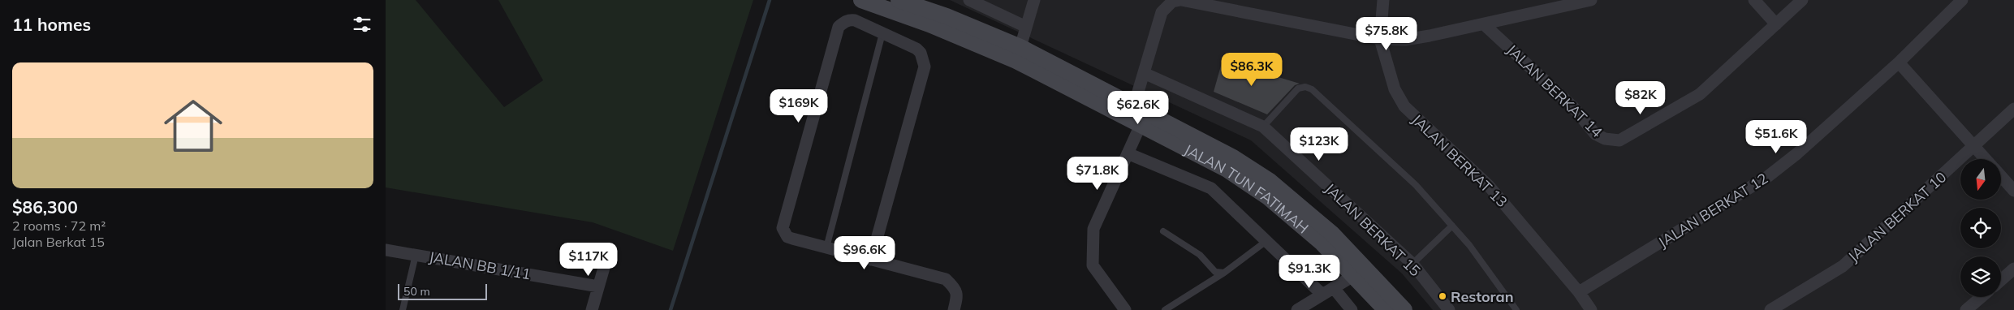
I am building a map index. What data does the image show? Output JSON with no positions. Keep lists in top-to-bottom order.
{
  "streets": {
    "main road": ["JALAN TUN FATIMAH"],
    "street": [
      "JALAN BERKAT 14",
      "JALAN BERKAT 13",
      "JALAN BERKAT 12",
      "JALAN BERKAT 10",
      "JALAN BERKAT 15",
      "JALAN BB 1/11"
    ]
  },
  "crossings": [
    ["JALAN BERKAT 13", "JALAN BERKAT 12"]
  ],
  "places": ["Restoran"],
  "scale_bar": "50 m",
  "north": "bottom",
  "page": {
    "heading": "11 homes",
    "price": [
      "$75.8K",
      "$86.3K",
      "$82K",
      "$169K",
      "$62.6K",
      "$51.6K",
      "$123K",
      "$71.8K",
      "$96.6K",
      "$117K",
      "$91.3K"
    ],
    "list": [
      {
        "name": "$86,300",
        "note": "2 rooms · 72 m² · Jalan Berkat 15"
      }
    ],
    "scale": "50 m"
  }
}
